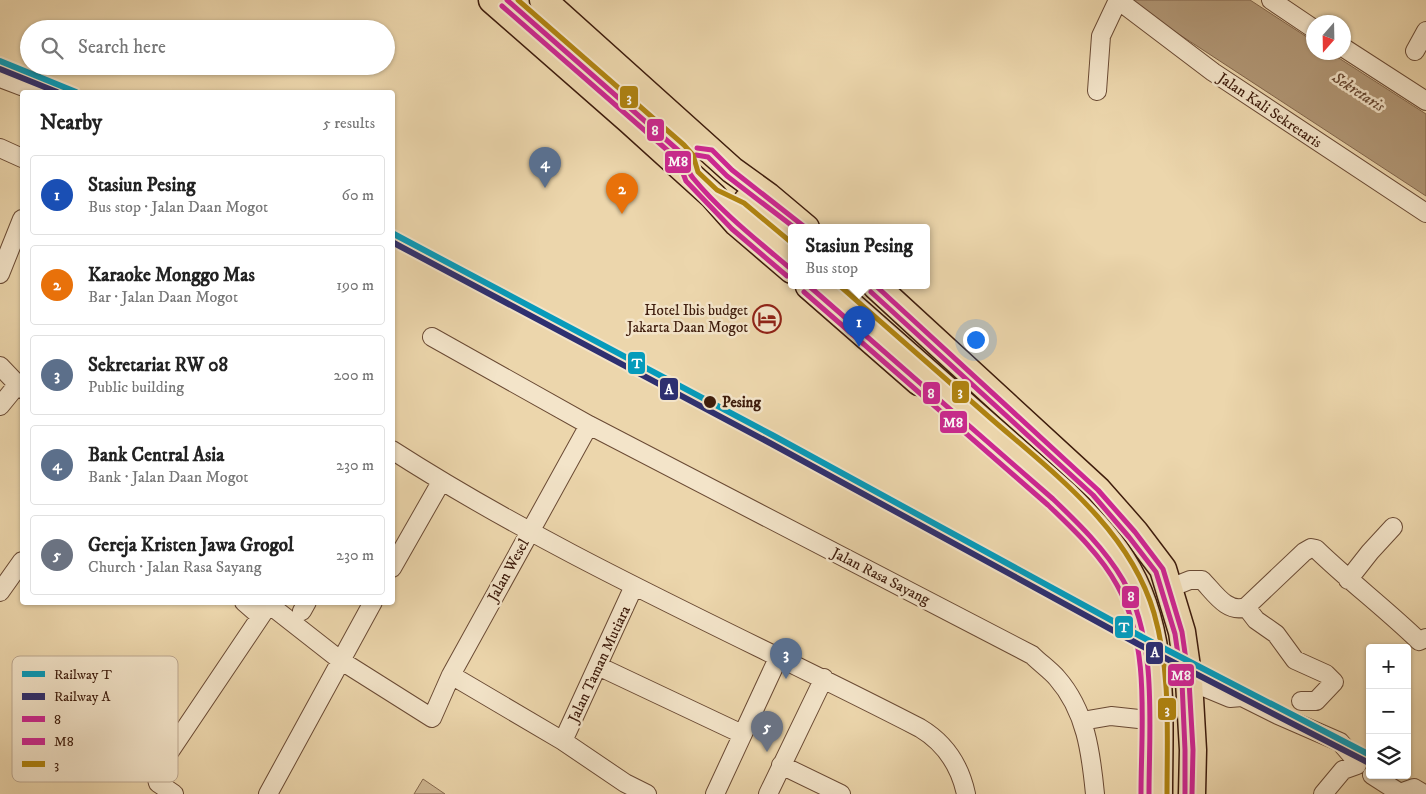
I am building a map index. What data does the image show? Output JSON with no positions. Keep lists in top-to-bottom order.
{
  "streets": {
    "street": [
      "Jalan Kali Sekretaris",
      "Jalan Wesel",
      "Jalan Rasa Sayang",
      "Jalan Taman Mutiara"
    ]
  },
  "crossings": [
    ["Jalan Wesel", "Jalan Rasa Sayang"],
    ["Jalan Wesel", "Jalan Taman Mutiara"]
  ],
  "water": ["Sekretaris"],
  "places": {
    "hotel": ["Hotel Ibis budget Jakarta Daan Mogot"],
    "other": ["Pesing"]
  },
  "lines": [
    "transit line 8",
    "transit line 3",
    "transit line M8",
    "rail line T",
    "rail line A"
  ],
  "legend": [
    "Railway T",
    "Railway A",
    "8",
    "M8",
    "3"
  ],
  "north": "bottom",
  "page": {
    "search": "Search here",
    "heading": ["Nearby", "5 results"],
    "pins": [
      "4",
      "2",
      "1",
      "3",
      "5"
    ],
    "list": [
      {
        "mark": "1",
        "name": "Stasiun Pesing",
        "note": "Bus stop · Jalan Daan Mogot",
        "value": "60 m"
      },
      {
        "mark": "2",
        "name": "Karaoke Monggo Mas",
        "note": "Bar · Jalan Daan Mogot",
        "value": "190 m"
      },
      {
        "mark": "3",
        "name": "Sekretariat RW 08",
        "note": "Public building",
        "value": "200 m"
      },
      {
        "mark": "4",
        "name": "Bank Central Asia",
        "note": "Bank · Jalan Daan Mogot",
        "value": "230 m"
      },
      {
        "mark": "5",
        "name": "Gereja Kristen Jawa Grogol",
        "note": "Church · Jalan Rasa Sayang",
        "value": "230 m"
      }
    ],
    "popup": ["Stasiun Pesing", "Bus stop"],
    "map_buttons": ["+", "−"]
  }
}
